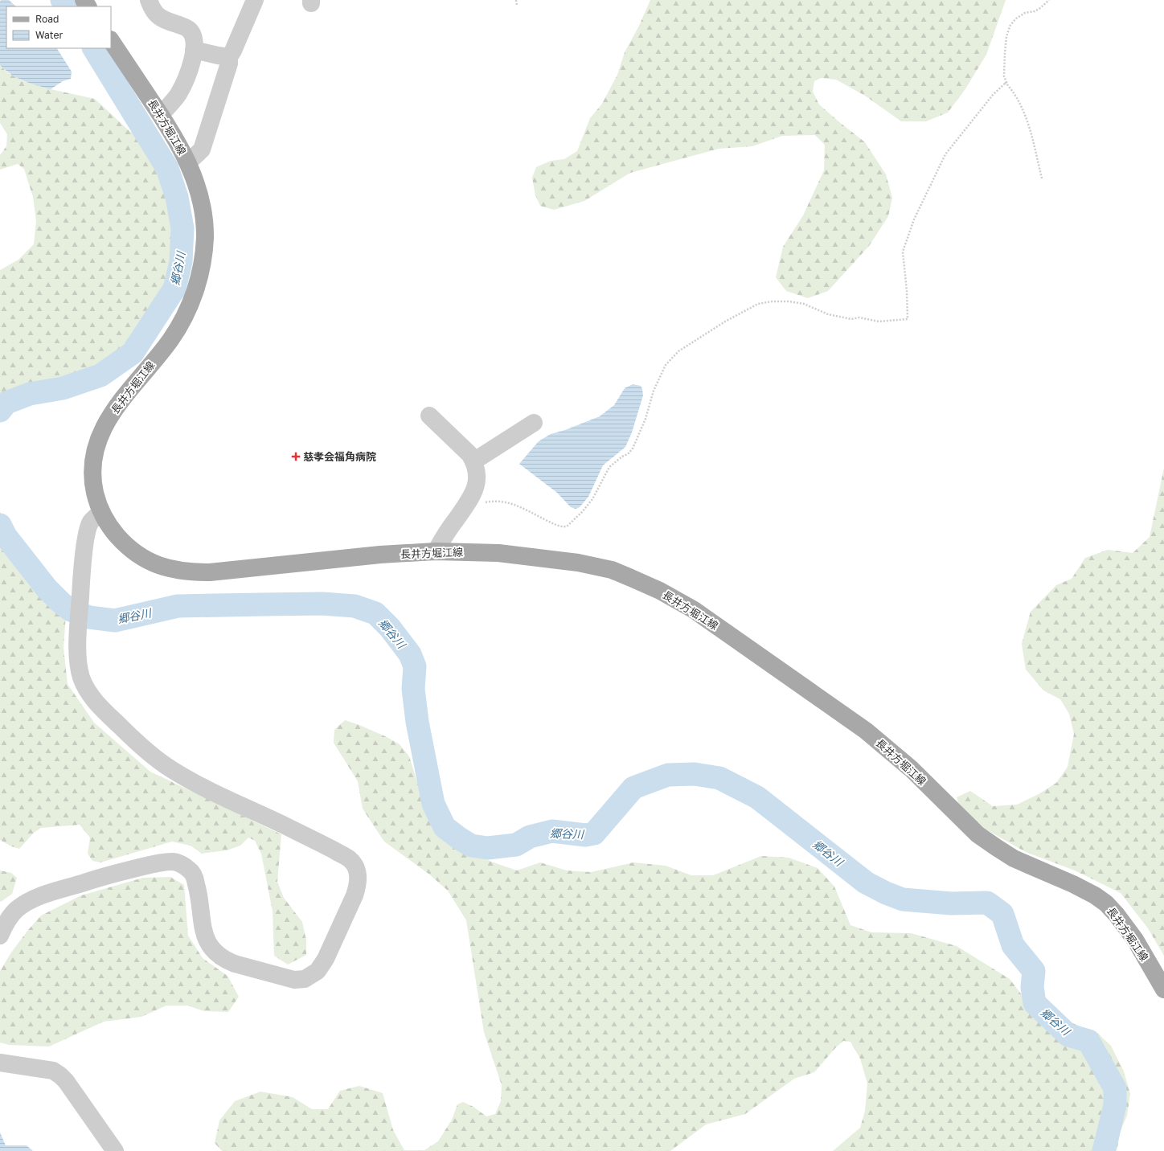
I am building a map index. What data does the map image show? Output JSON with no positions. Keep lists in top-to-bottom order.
{
  "streets": {
    "main road": ["長井方堀江線"]
  },
  "water": ["郷谷川"],
  "places": {
    "health": ["慈孝会福角病院"]
  },
  "legend": ["Road", "Water"]
}
